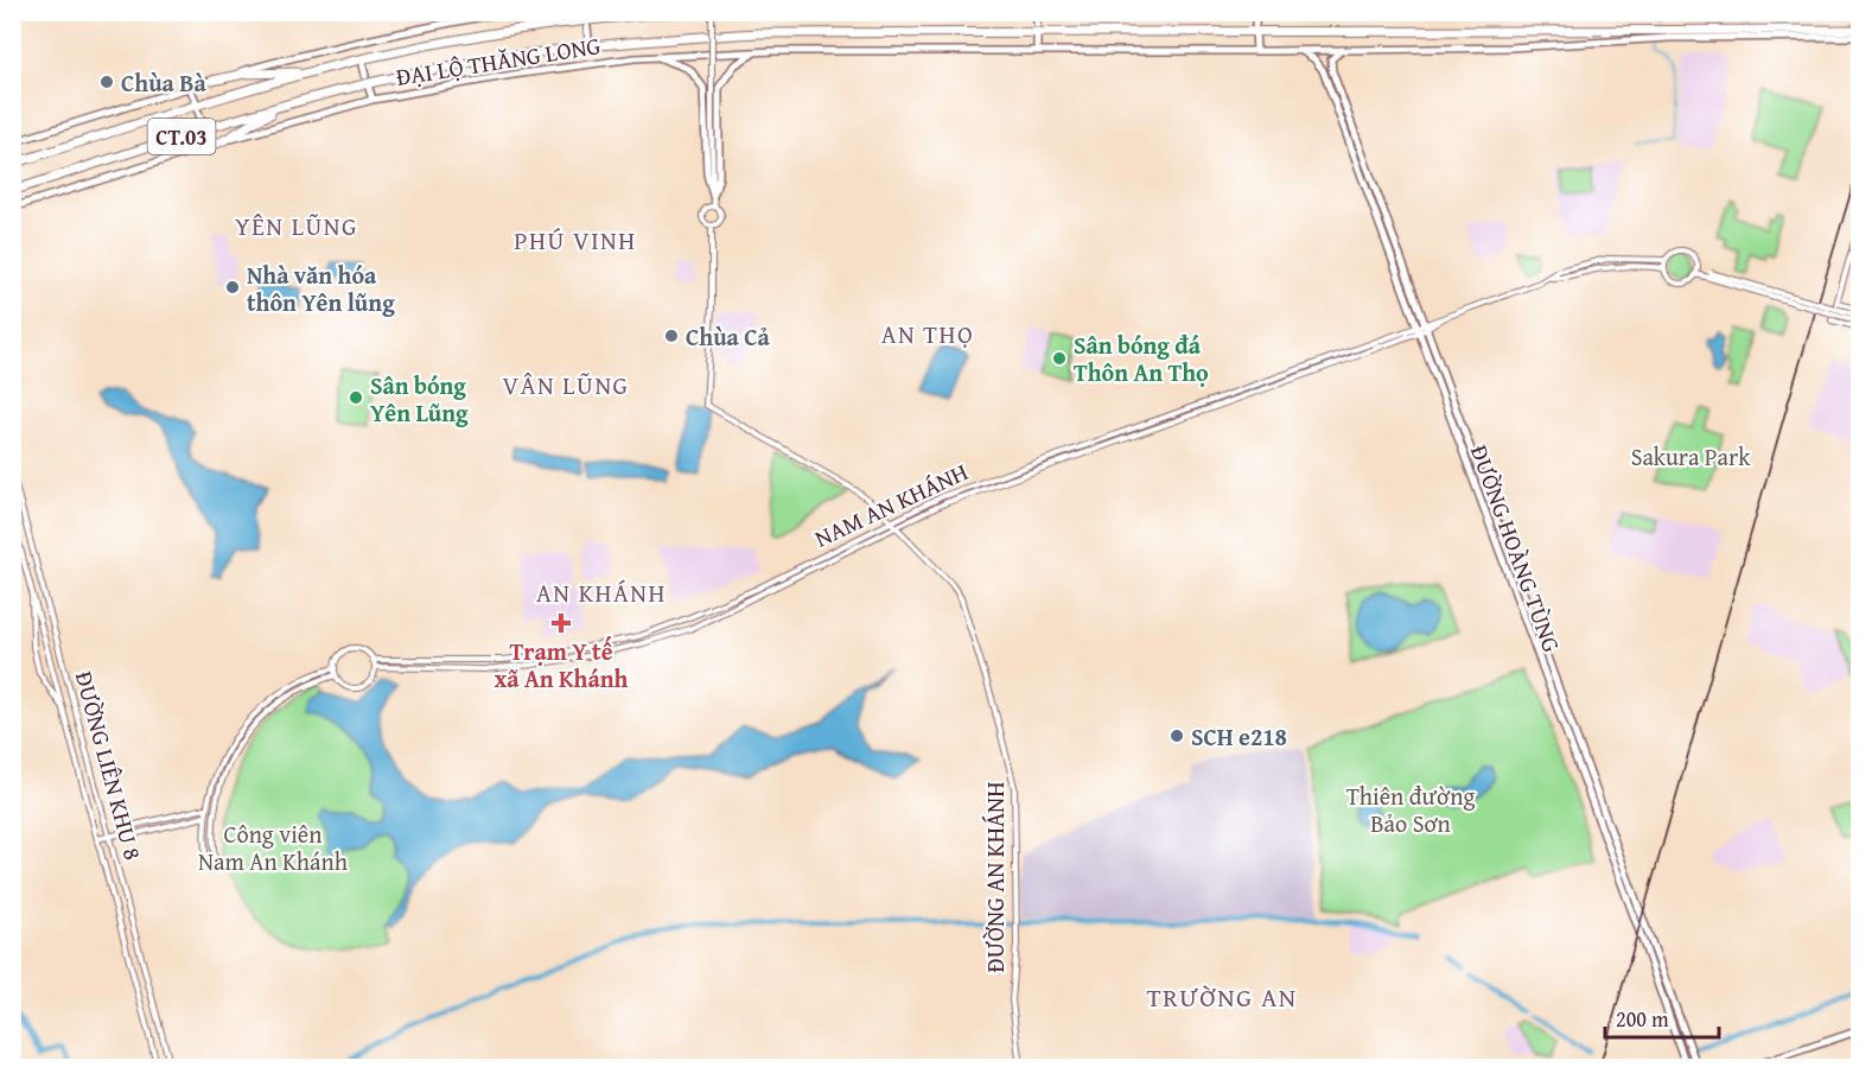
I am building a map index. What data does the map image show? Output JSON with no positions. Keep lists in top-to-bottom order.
{
  "streets": {
    "highway": ["CT.03"],
    "main road": ["ĐẠI LỘ THĂNG LONG", "ĐƯỜNG HOÀNG TÙNG"],
    "street": ["NAM AN KHÁNH", "ĐƯỜNG LIÊN KHU 8", "ĐƯỜNG AN KHÁNH"]
  },
  "crossings": [
    ["ĐẠI LỘ THĂNG LONG", "CT.03"],
    ["ĐẠI LỘ THĂNG LONG", "ĐƯỜNG HOÀNG TÙNG"],
    ["NAM AN KHÁNH", "ĐƯỜNG HOÀNG TÙNG"],
    ["NAM AN KHÁNH", "ĐƯỜNG AN KHÁNH"]
  ],
  "districts": [
    "YÊN LŨNG",
    "PHÚ VINH",
    "AN THỌ",
    "VÂN LŨNG",
    "AN KHÁNH",
    "TRƯỜNG AN"
  ],
  "parks": ["Sakura Park", "Thiên đường Bảo Sơn", "Công viên Nam An Khánh"],
  "places": {
    "other": [
      "Chùa Bà",
      "Nhà văn hóa thôn Yên lũng",
      "Chùa Cả",
      "Sân bóng đá Thôn An Thọ",
      "Sân bóng Yên Lũng",
      "SCH e218"
    ],
    "health": ["Trạm Y tế xã An Khánh"]
  },
  "scale_bar": "200 m"
}
